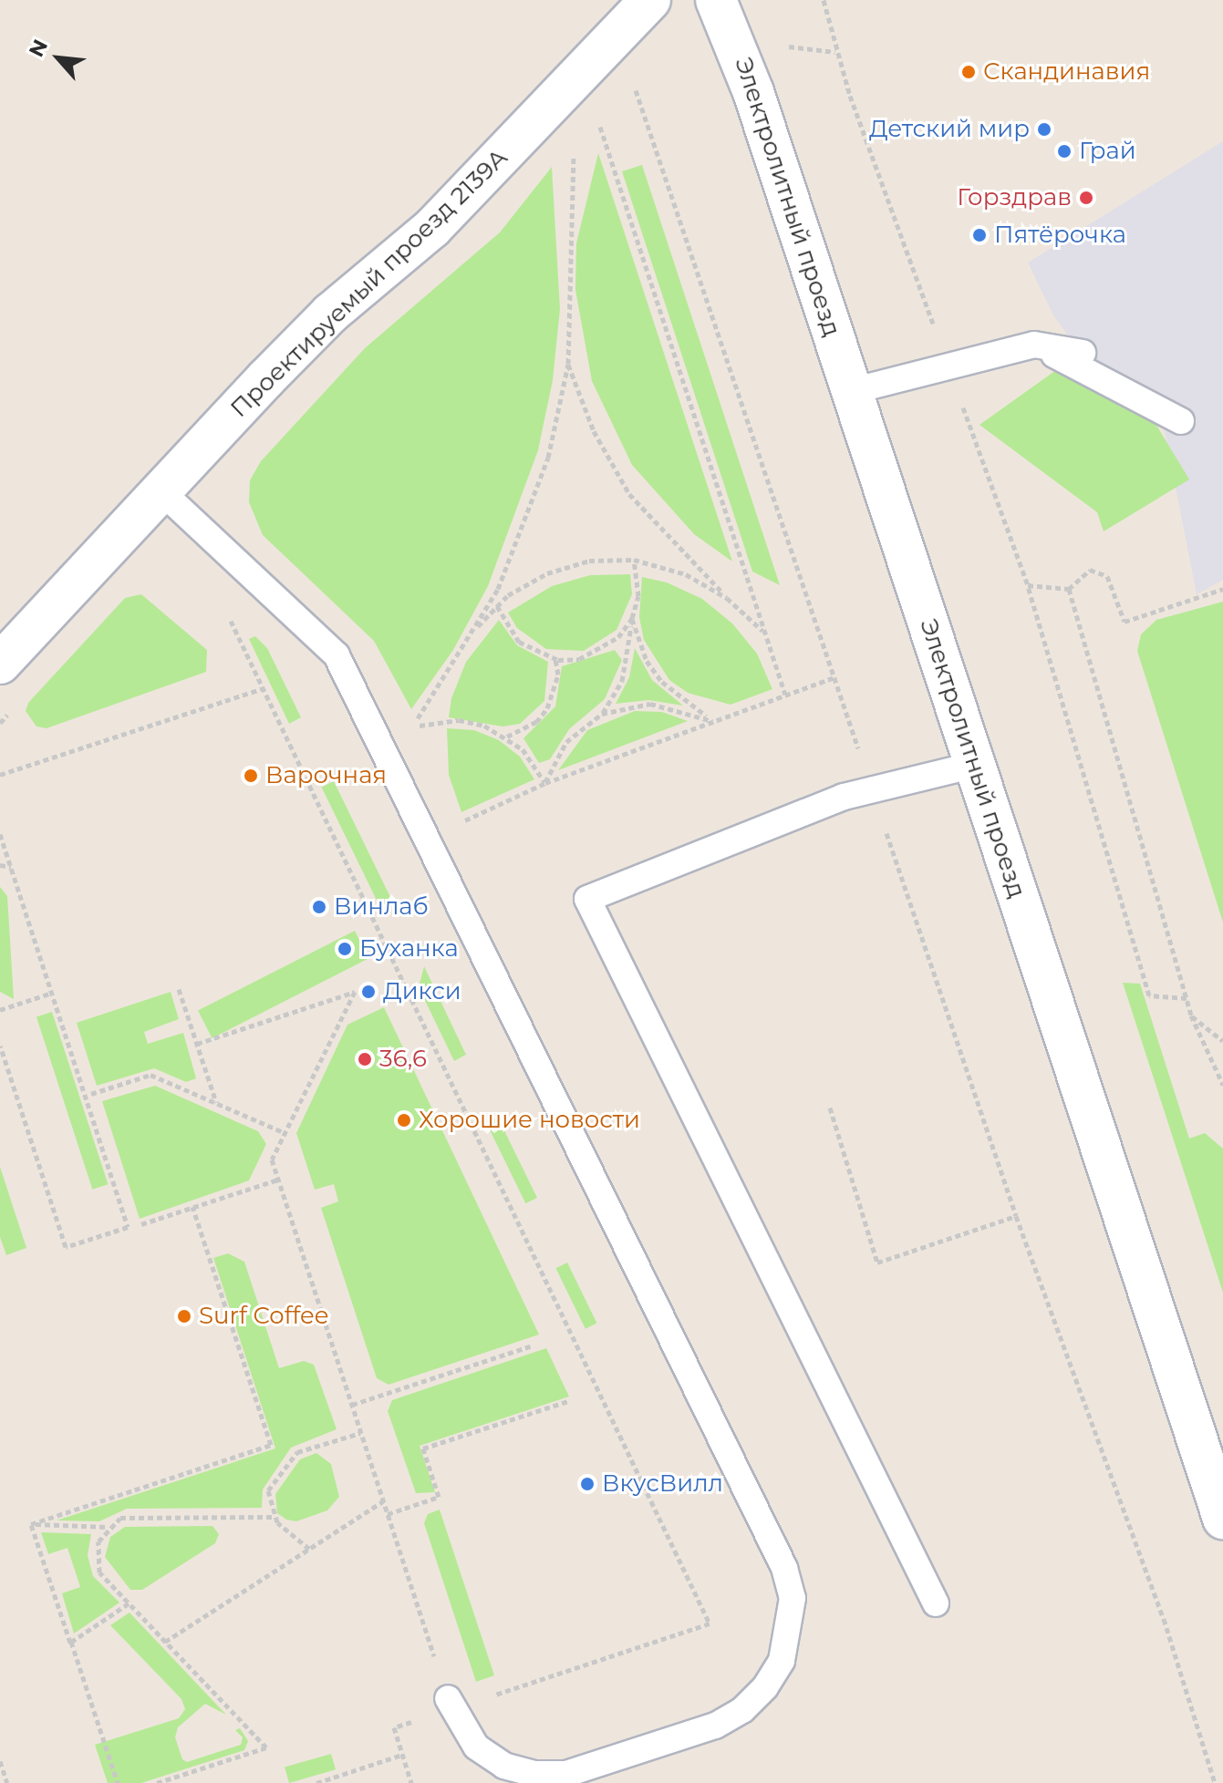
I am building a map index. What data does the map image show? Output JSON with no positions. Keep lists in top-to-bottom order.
{
  "streets": {
    "street": ["Электролитный проезд", "Проектируемый проезд 2139А"]
  },
  "places": [
    "Скандинавия",
    "Детский мир",
    "Грай",
    "Горздрав",
    "Пятёрочка",
    "Варочная",
    "Винлаб",
    "Буханка",
    "Дикси",
    "36,6",
    "Хорошие новости",
    "Surf Coffee",
    "ВкусВилл"
  ],
  "north": "top left"
}
